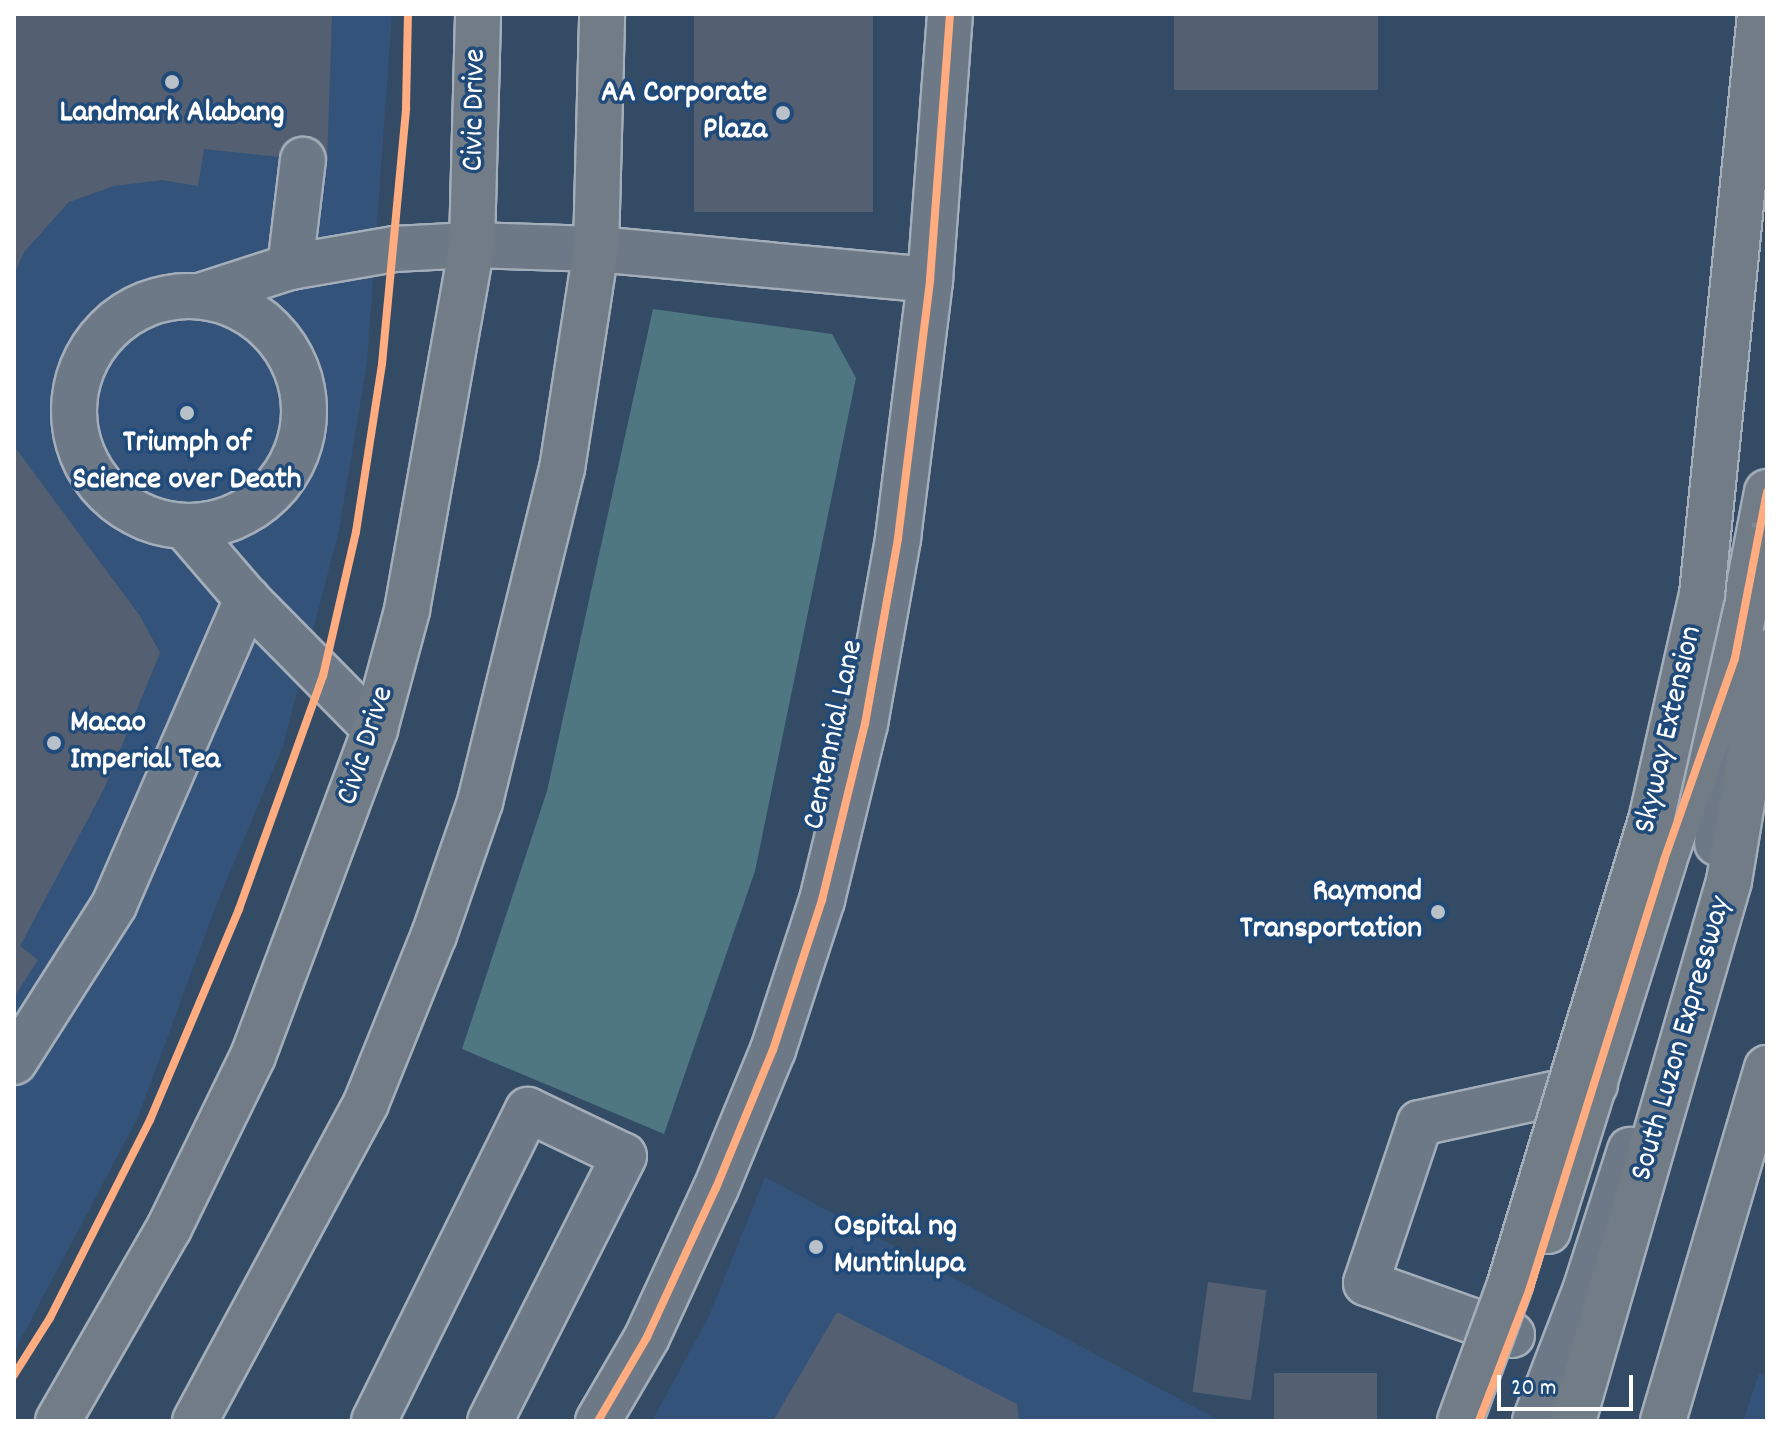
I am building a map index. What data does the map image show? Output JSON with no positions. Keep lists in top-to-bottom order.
{
  "streets": {
    "main road": ["Civic Drive", "Skyway Extension", "South Luzon Expressway"],
    "street": ["Centennial Lane"]
  },
  "places": [
    "Landmark Alabang",
    "AA Corporate Plaza",
    "Triumph of Science over Death",
    "Macao Imperial Tea",
    "Raymond Transportation",
    "Ospital ng Muntinlupa"
  ],
  "scale_bar": "20 m"
}
